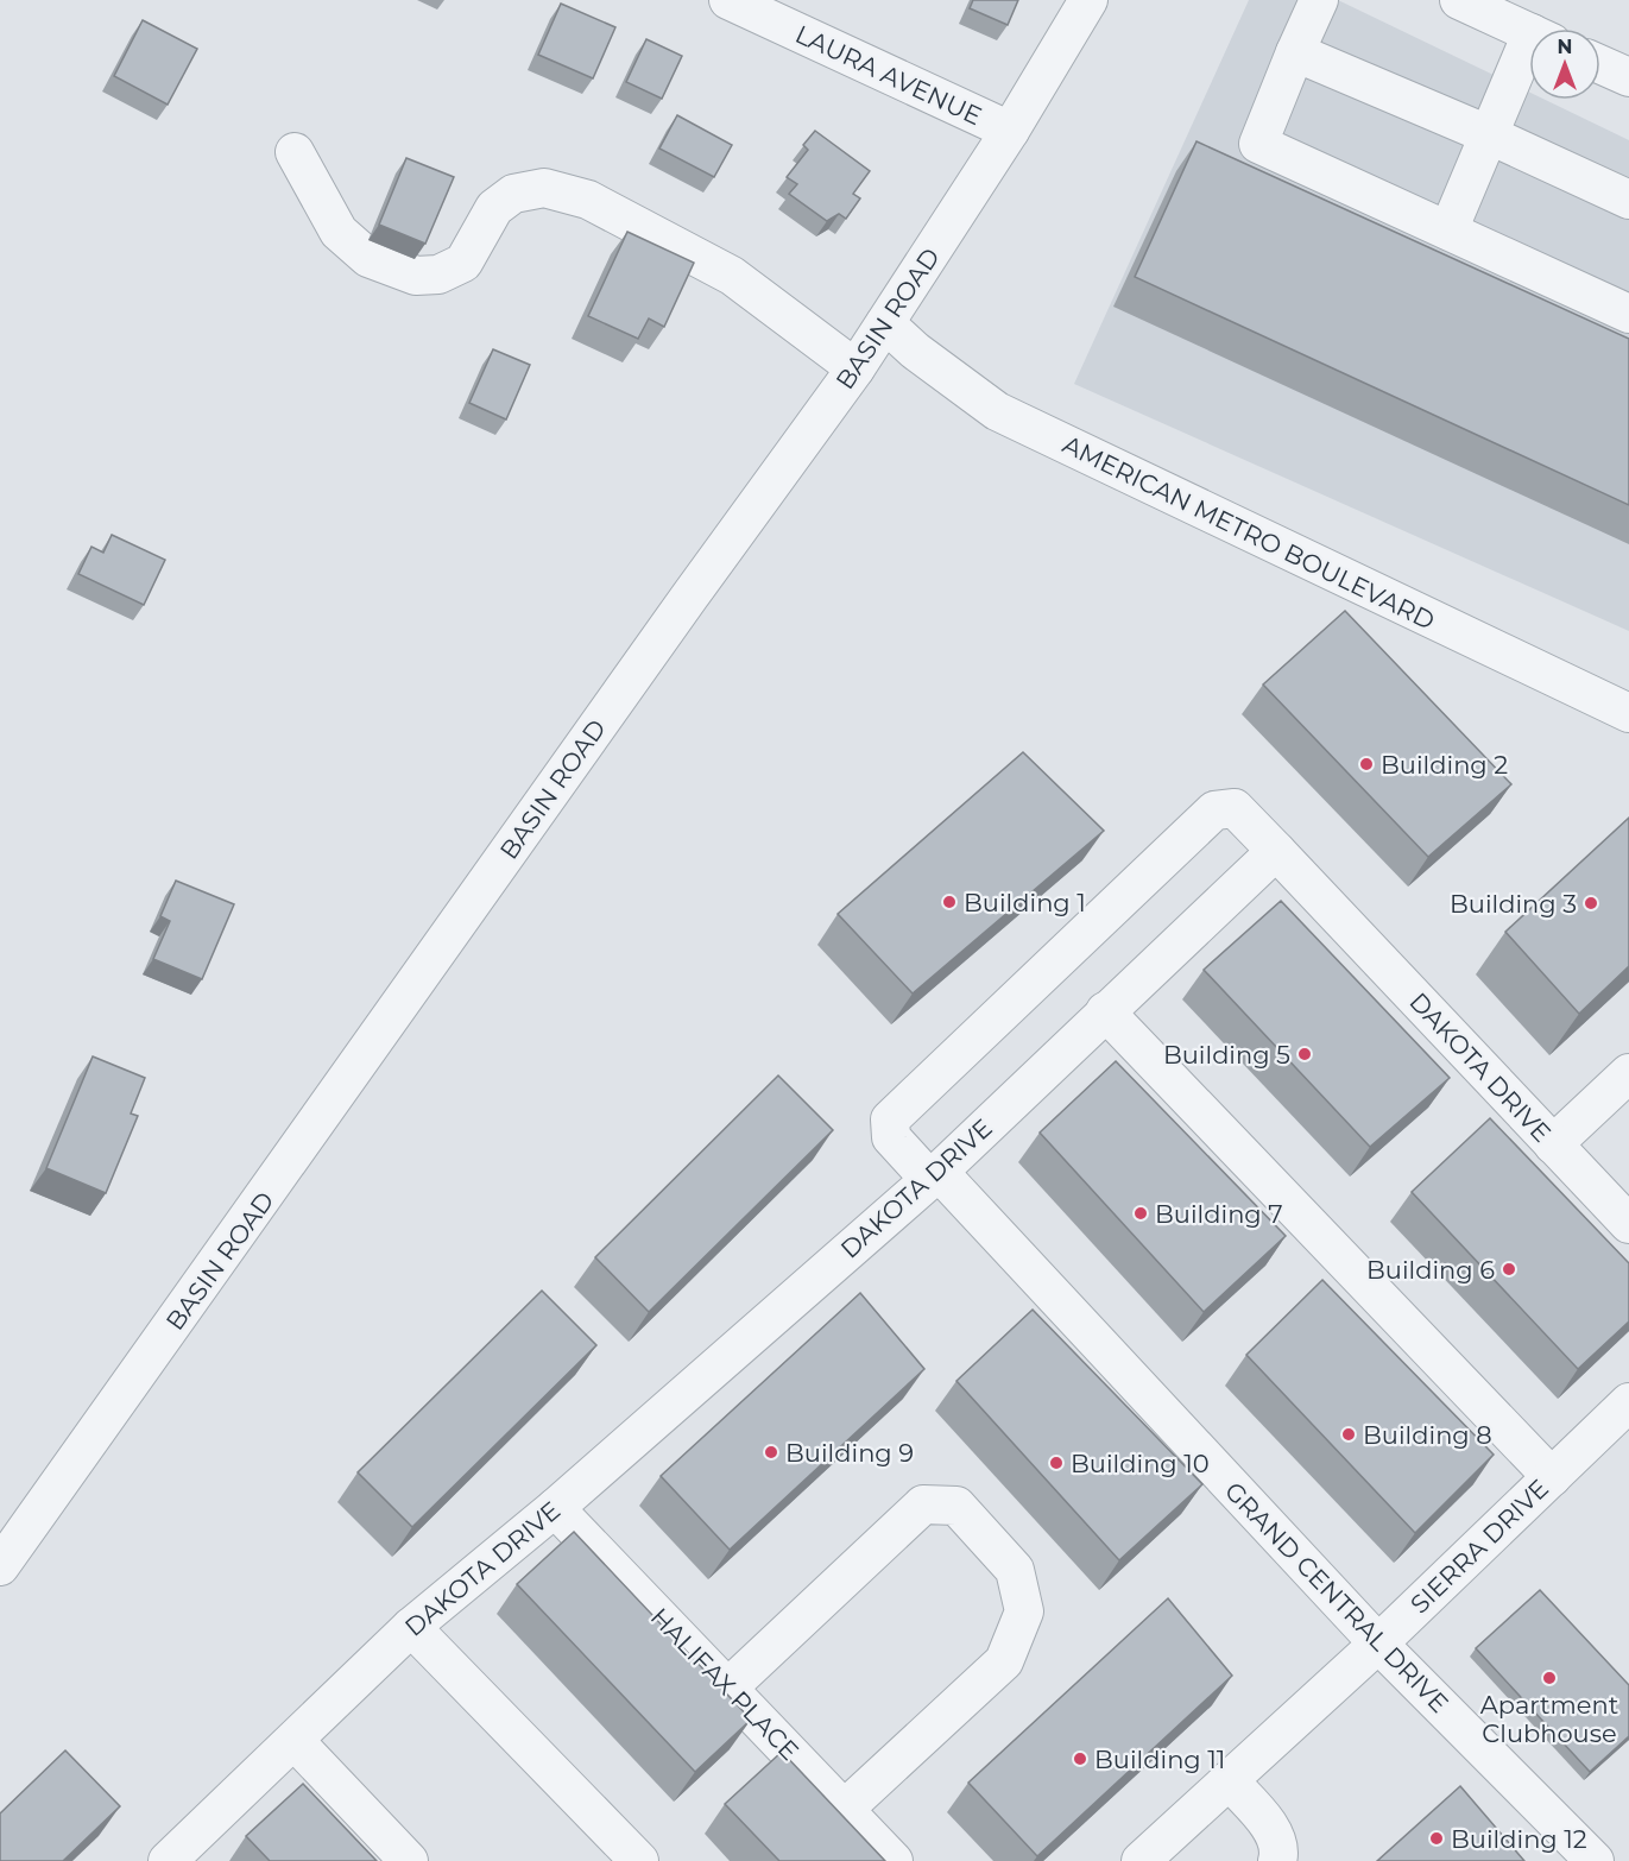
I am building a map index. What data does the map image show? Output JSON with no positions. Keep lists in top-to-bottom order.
{
  "streets": {
    "street": [
      "LAURA AVENUE",
      "BASIN ROAD",
      "AMERICAN METRO BOULEVARD",
      "DAKOTA DRIVE",
      "SIERRA DRIVE",
      "GRAND CENTRAL DRIVE",
      "HALIFAX PLACE"
    ]
  },
  "crossings": [
    ["LAURA AVENUE", "BASIN ROAD"],
    ["BASIN ROAD", "AMERICAN METRO BOULEVARD"],
    ["DAKOTA DRIVE", "GRAND CENTRAL DRIVE"],
    ["DAKOTA DRIVE", "HALIFAX PLACE"],
    ["SIERRA DRIVE", "GRAND CENTRAL DRIVE"]
  ],
  "places": [
    "Building 2",
    "Building 1",
    "Building 3",
    "Building 5",
    "Building 7",
    "Building 6",
    "Building 8",
    "Building 9",
    "Building 10",
    "Apartment Clubhouse",
    "Building 11",
    "Building 12"
  ],
  "north": "top"
}
